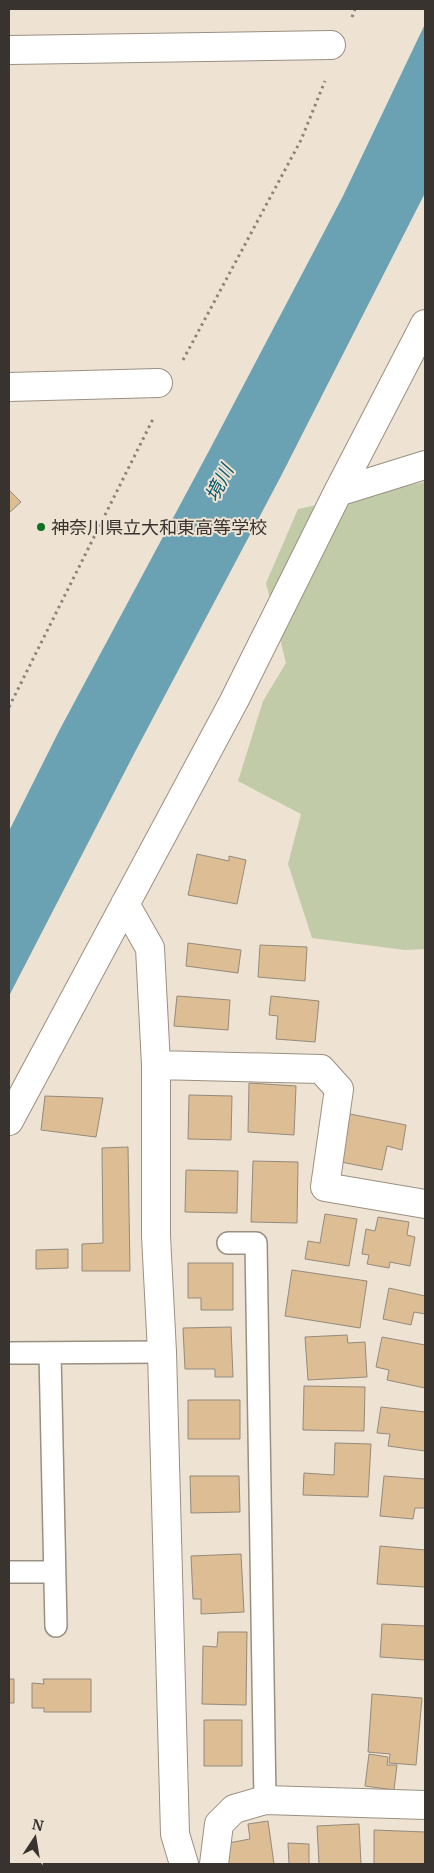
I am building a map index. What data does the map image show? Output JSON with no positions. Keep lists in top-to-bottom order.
{
  "water": ["境川"],
  "places": ["神奈川県立大和東高等学校"],
  "north": "top"
}
